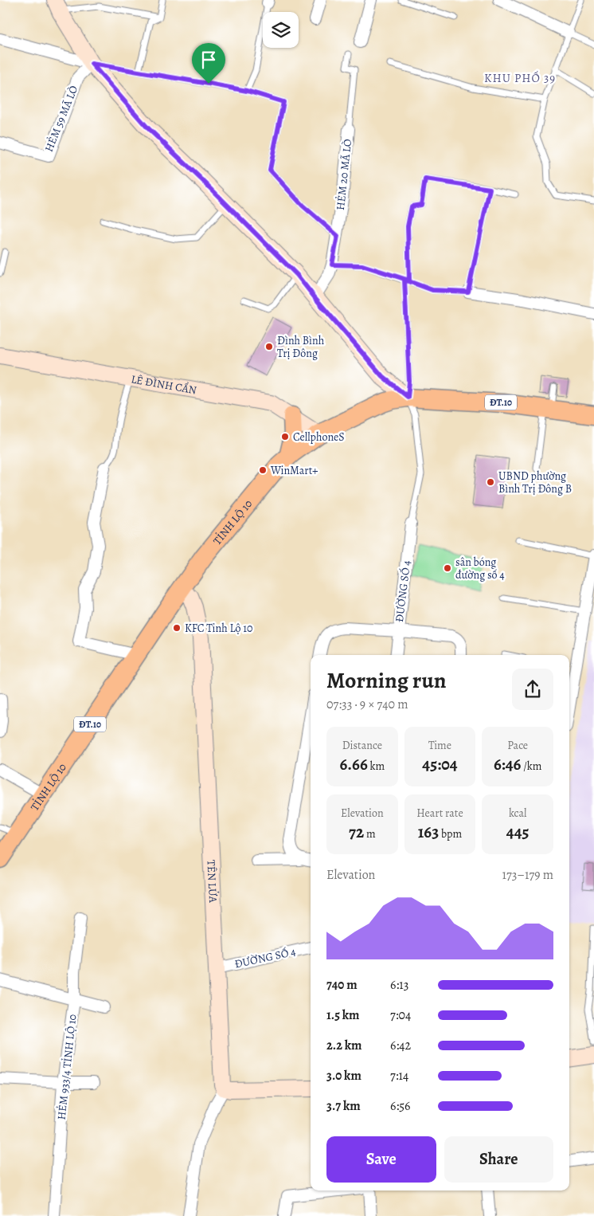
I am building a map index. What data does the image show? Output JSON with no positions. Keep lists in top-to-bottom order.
{
  "streets": {
    "main road": ["ĐT.10", "TỈNH LỘ 10"],
    "street": [
      "HẺM 59 MÃ LÒ",
      "HẺM 20 MÃ LÒ",
      "LÊ ĐÌNH CẨN",
      "ĐƯỜNG SỐ 4",
      "TÊN LỬA",
      "HẺM 933/4 TỈNH LỘ 10"
    ]
  },
  "crossings": [
    ["LÊ ĐÌNH CẨN", "TỈNH LỘ 10"],
    ["TỈNH LỘ 10", "TÊN LỬA"],
    ["ĐƯỜNG SỐ 4", "TÊN LỬA"]
  ],
  "districts": ["KHU PHỐ 39"],
  "places": [
    "Đình Bình Trị Đông",
    "CellphoneS",
    "WinMart+",
    "UBND phường Bình Trị Đông B",
    "sân bóng đường số 4",
    "KFC Tỉnh Lộ 10"
  ],
  "page": {
    "heading": ["Morning run", "07:33 · 9 × 740 m"],
    "stats": [
      ["Distance", "6.66 km"],
      ["Time", "45:04"],
      ["Pace", "6:46 /km"],
      ["Elevation", "72 m"],
      ["Heart rate", "163 bpm"],
      ["kcal", "445"]
    ],
    "chart": ["Elevation", "173–179 m"],
    "list": [
      {
        "name": "740 m",
        "note": "6:13"
      },
      {
        "name": "1.5 km",
        "note": "7:04"
      },
      {
        "name": "2.2 km",
        "note": "6:42"
      },
      {
        "name": "3.0 km",
        "note": "7:14"
      },
      {
        "name": "3.7 km",
        "note": "6:56"
      }
    ],
    "buttons": ["Save", "Share"]
  }
}
